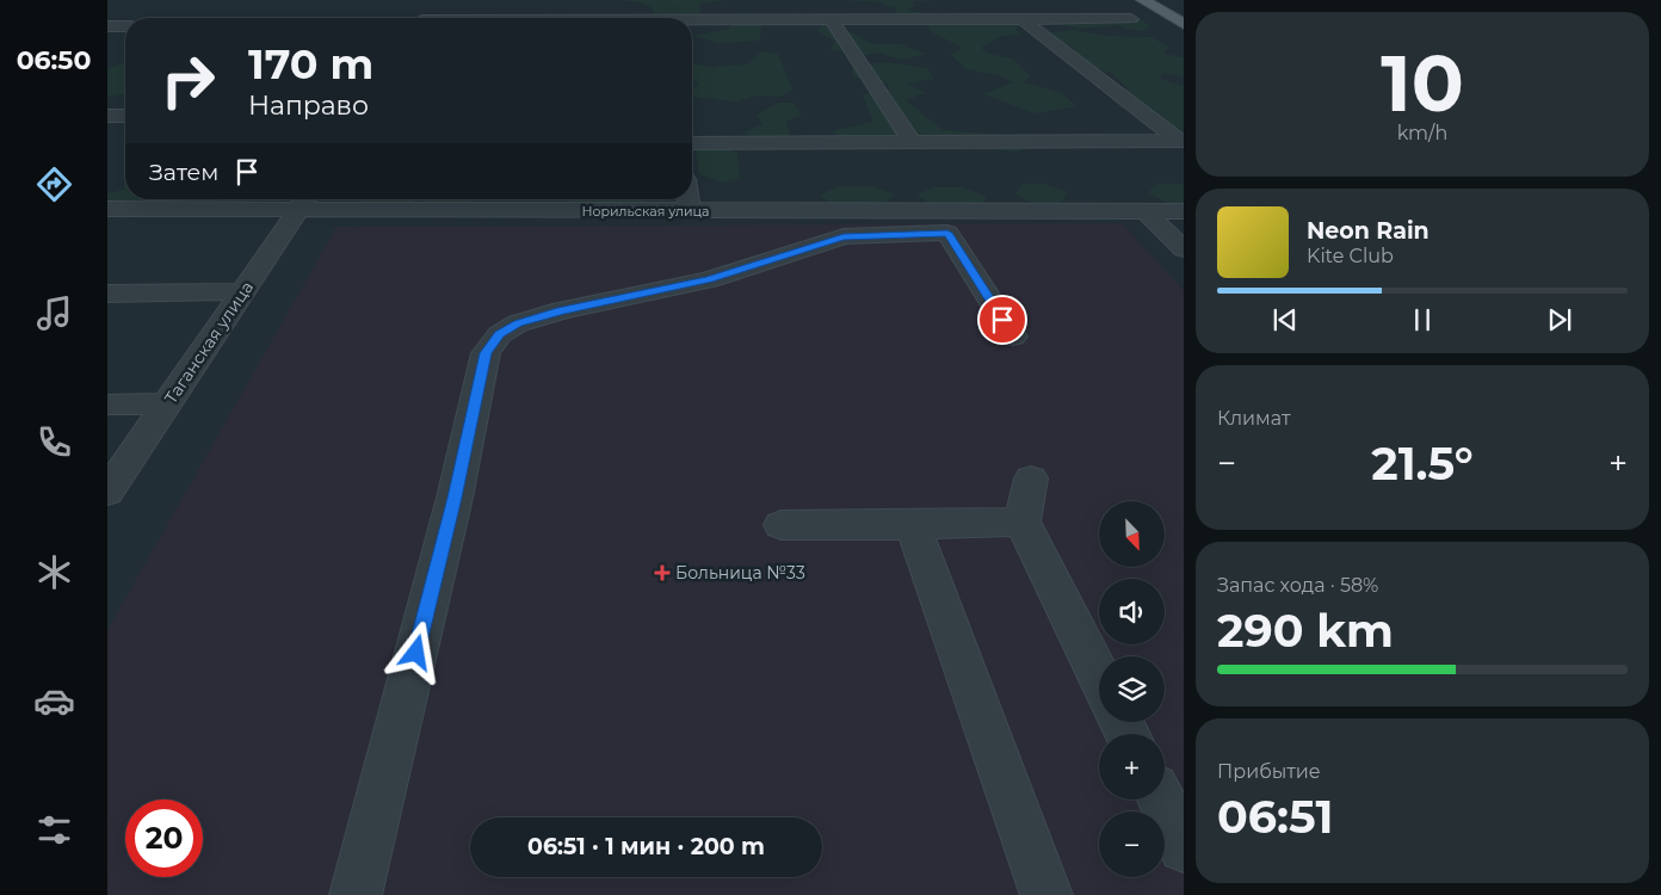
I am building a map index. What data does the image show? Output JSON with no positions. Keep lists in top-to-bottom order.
{
  "streets": {
    "street": ["Норильская улица", "Таганская улица"]
  },
  "crossings": [
    ["Норильская улица", "Таганская улица"]
  ],
  "places": {
    "health": ["Больница №33"]
  },
  "north": "bottom right",
  "page": {
    "tabs": "06:50",
    "tile": [
      ["10", "km/h"],
      "Климат",
      ["Запас хода · 58%", "290 km"],
      ["Прибытие", "06:51"]
    ],
    "turn": ["170 m", "Направо"],
    "then": "Затем",
    "song": ["Neon Rain", "Kite Club"],
    "heat": ["−", "21.5°", "+"],
    "map_buttons": ["+", "−"],
    "limit": "20",
    "trip": "06:51 · 1 мин · 200 m"
  }
}
